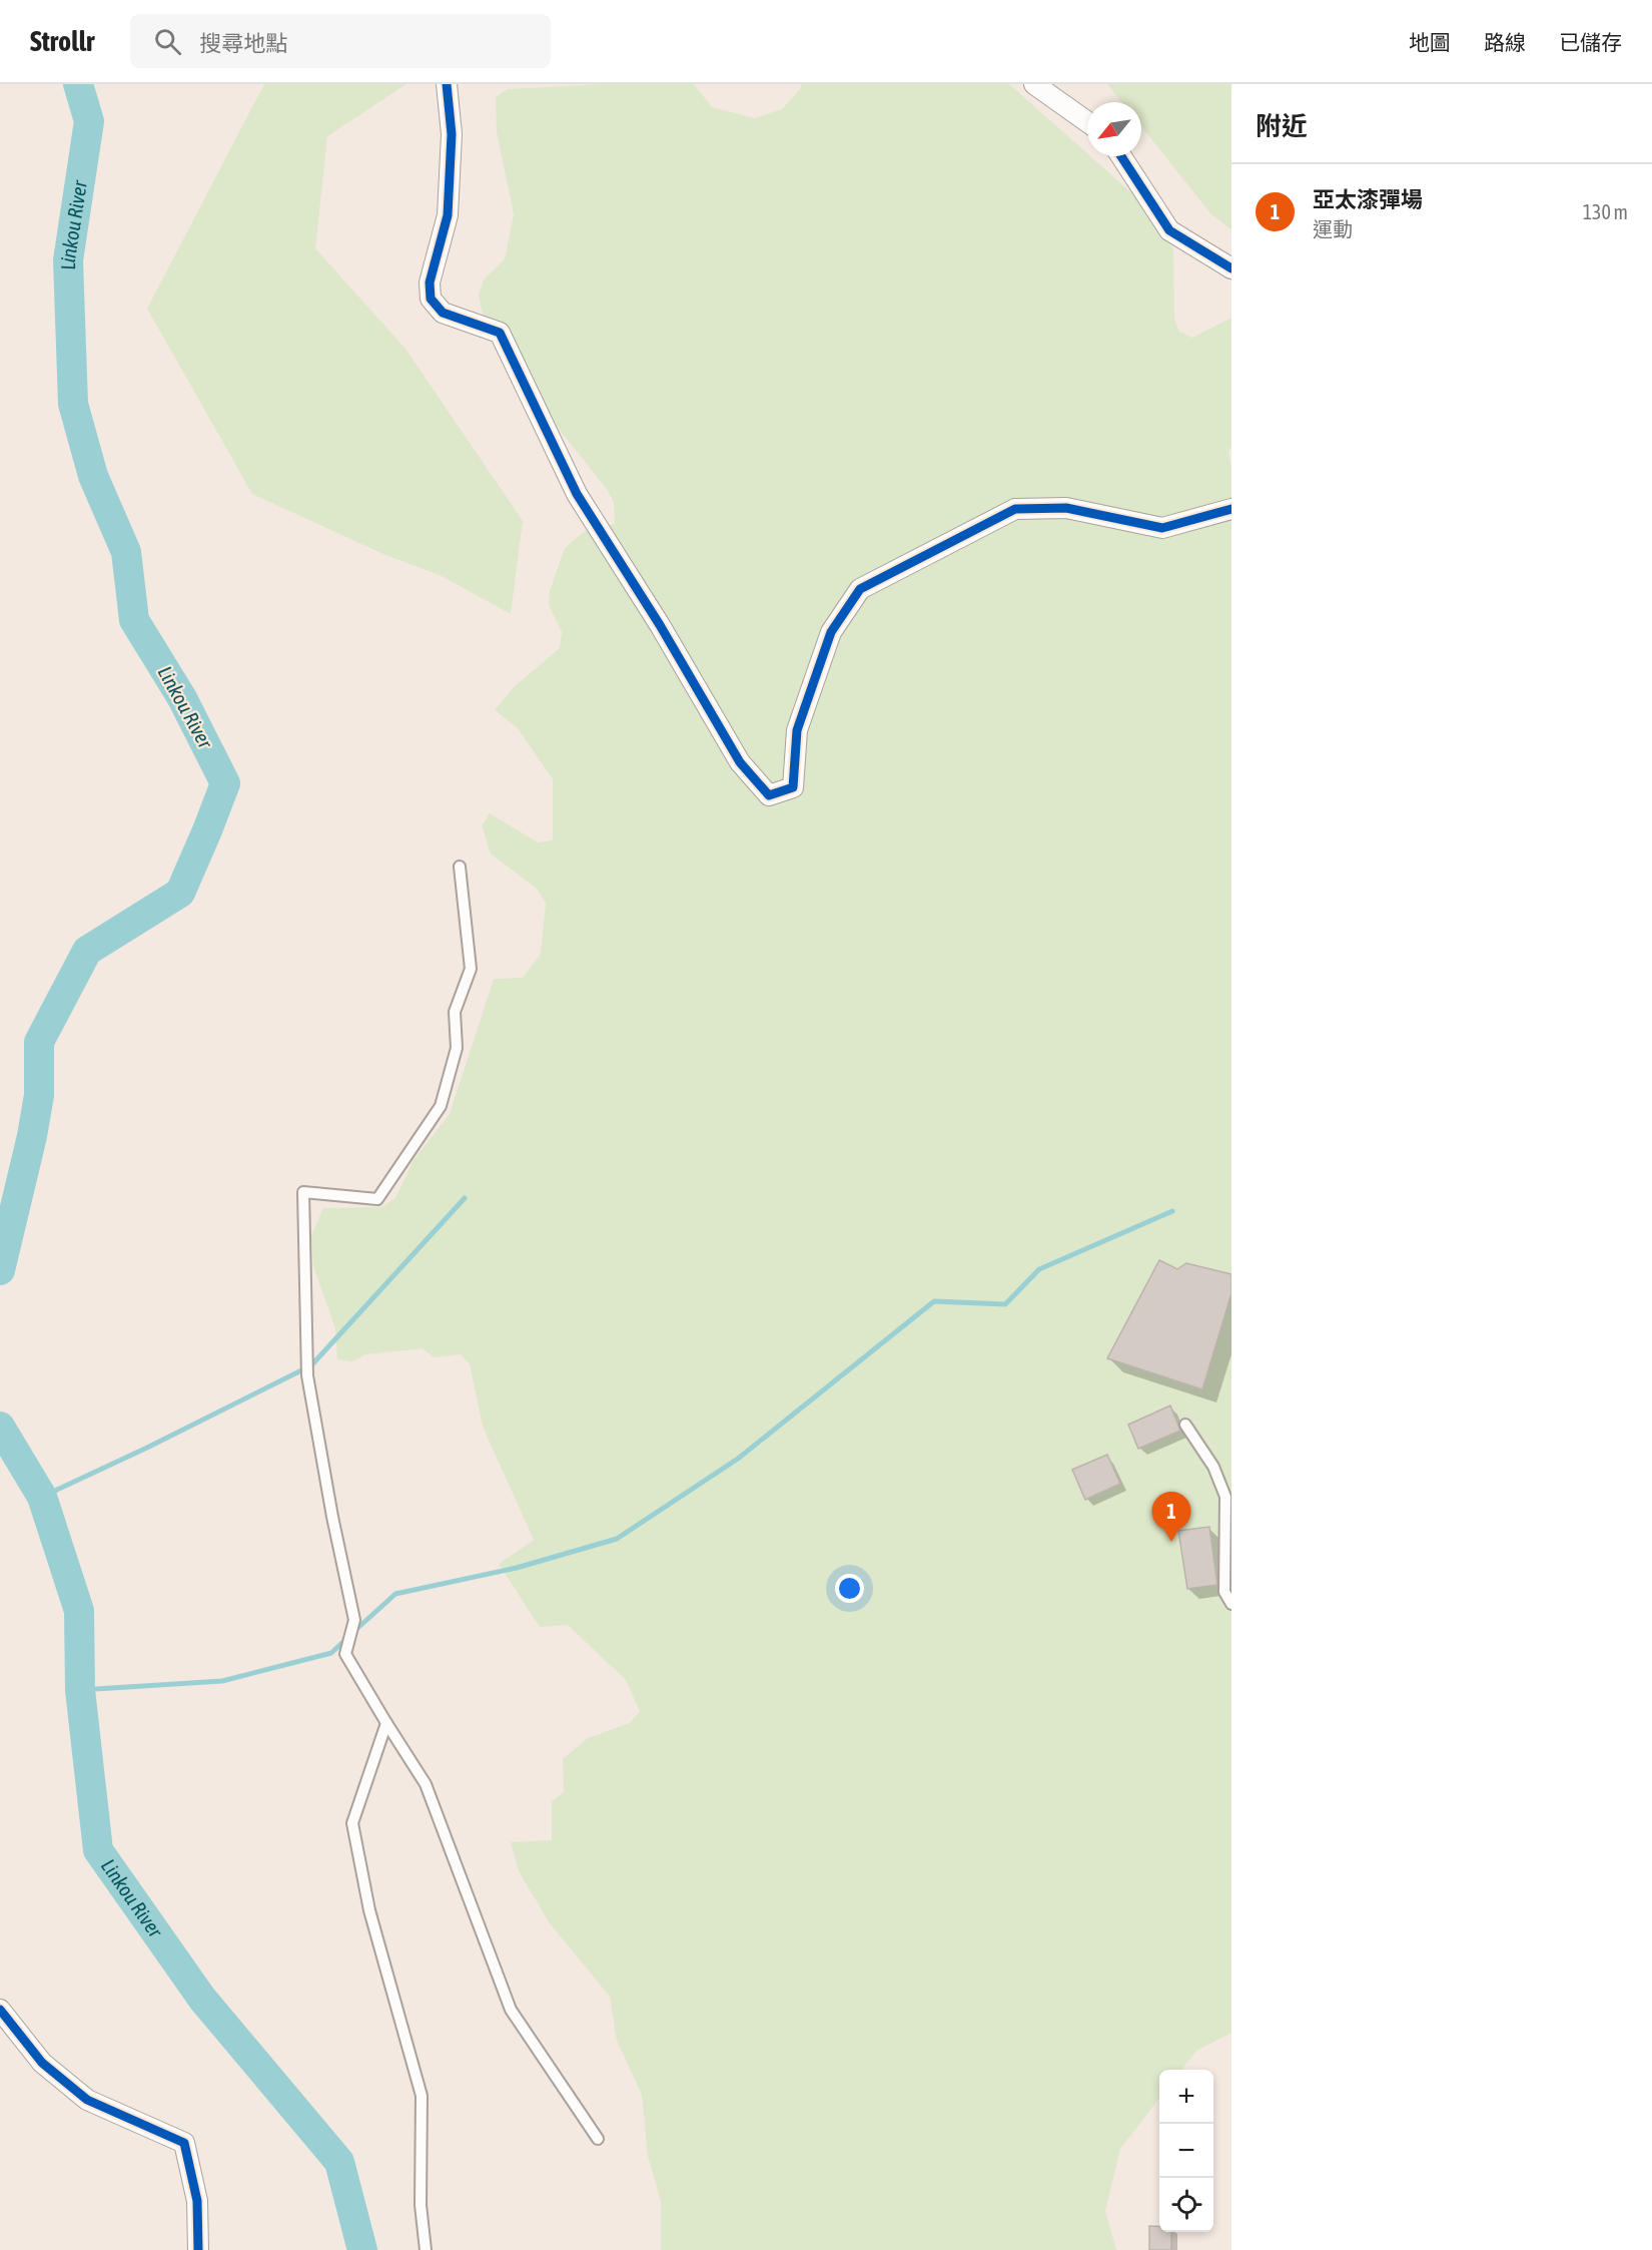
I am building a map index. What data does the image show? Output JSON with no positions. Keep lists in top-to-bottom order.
{
  "water": ["Linkou River"],
  "north": "bottom left",
  "page": {
    "header": "Strollr",
    "search": "搜尋地點",
    "nav": ["地圖", "路線", "已儲存"],
    "heading": "附近",
    "list": [
      {
        "mark": "1",
        "name": "亞太漆彈場",
        "note": "運動",
        "value": "130 m"
      }
    ],
    "pins": "1",
    "map_buttons": ["+", "−"]
  }
}
